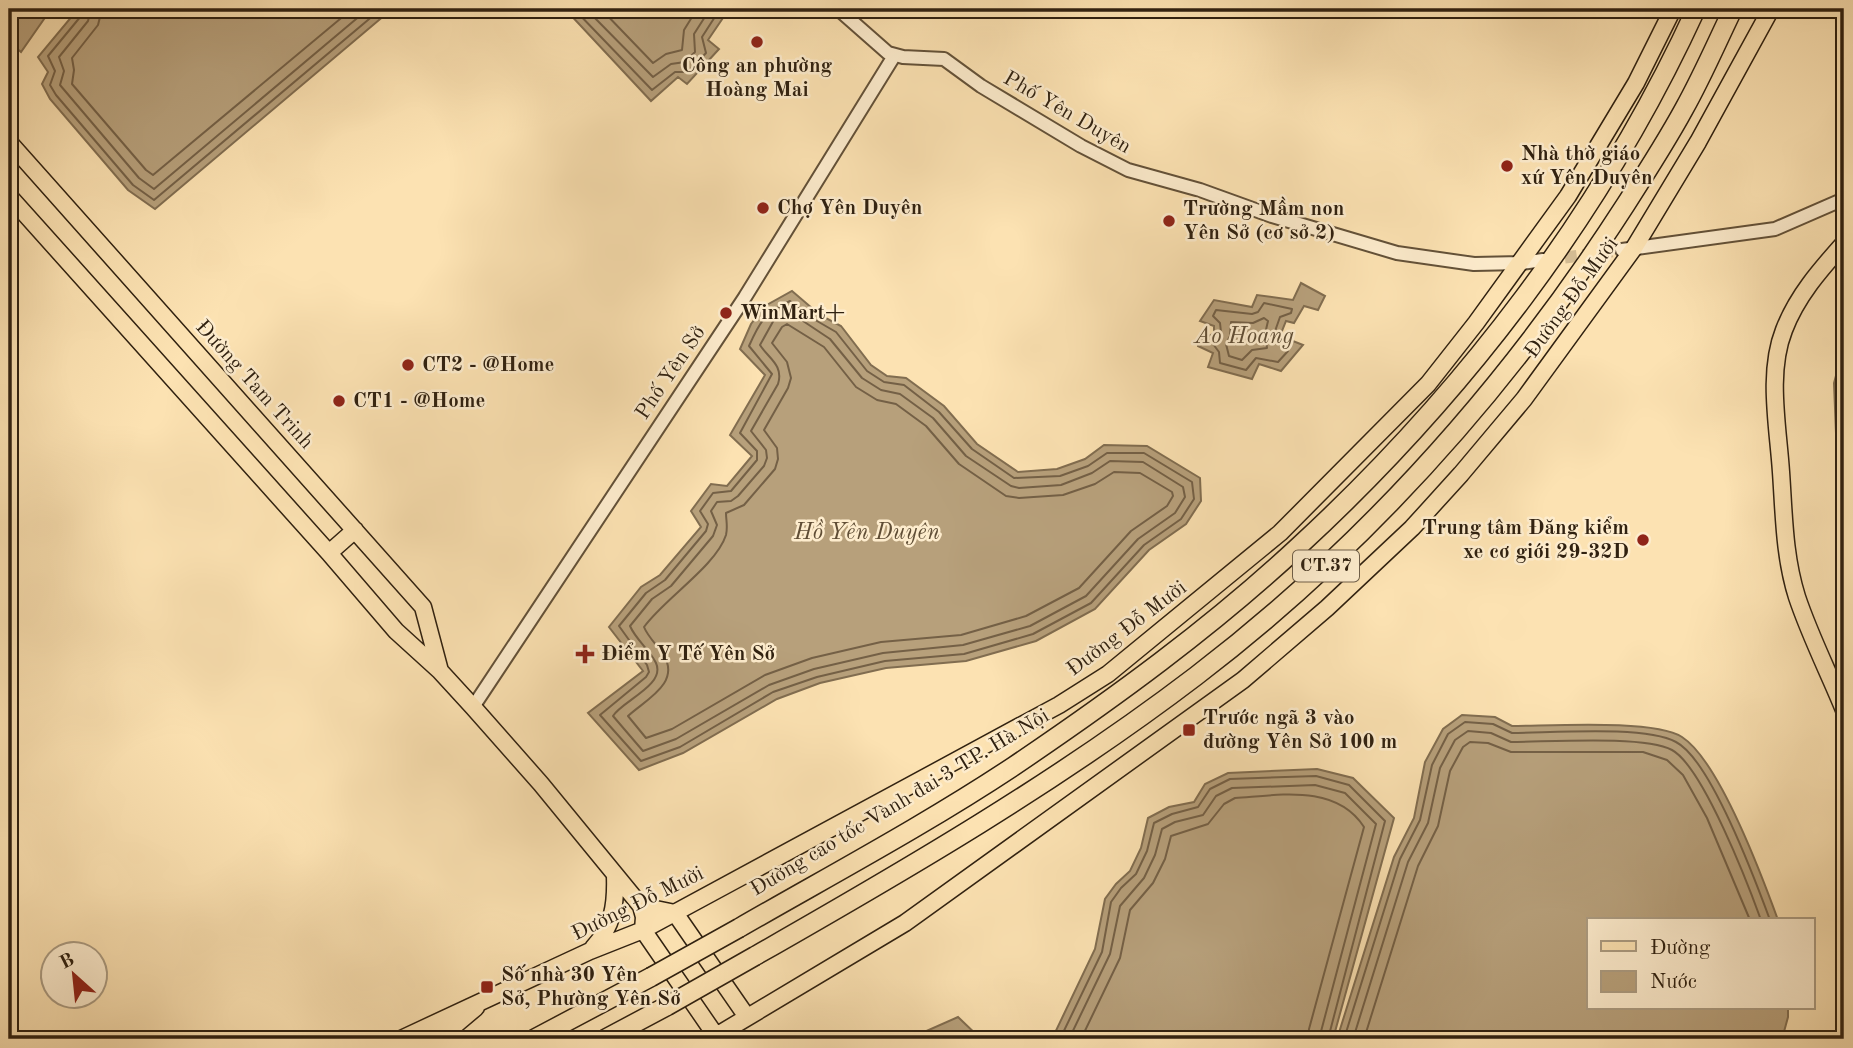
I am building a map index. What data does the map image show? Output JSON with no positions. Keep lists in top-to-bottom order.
{
  "streets": {
    "highway": ["CT.37", "Đường cao tốc Vành đai 3 TP. Hà Nội"],
    "main road": ["Đường Đỗ Mười", "Đường Tam Trinh"],
    "street": ["Phố Yên Duyên", "Phố Yên Sở"]
  },
  "crossings": [
    ["Phố Yên Duyên", "Đường Đỗ Mười"],
    ["Phố Yên Duyên", "Phố Yên Sở"],
    ["Phố Yên Sở", "Đường Tam Trinh"]
  ],
  "water": ["Ao Hoang", "Hồ Yên Duyên"],
  "places": {
    "other": [
      "Công an phường Hoàng Mai",
      "Nhà thờ giáo xứ Yên Duyên",
      "Chợ Yên Duyên",
      "Trường Mầm non Yên Sở (cơ sở 2)",
      "WinMart+",
      "CT2 - @Home",
      "CT1 - @Home",
      "Trung tâm Đăng kiểm xe cơ giới 29-32D"
    ],
    "health": ["Điểm Y Tế Yên Sở"],
    "transit": ["Trước ngã 3 vào đường Yên Sở 100 m", "Số nhà 30 Yên Sở, Phường Yên Sở"]
  },
  "legend": ["Đường", "Nước"],
  "north": "top left"
}
